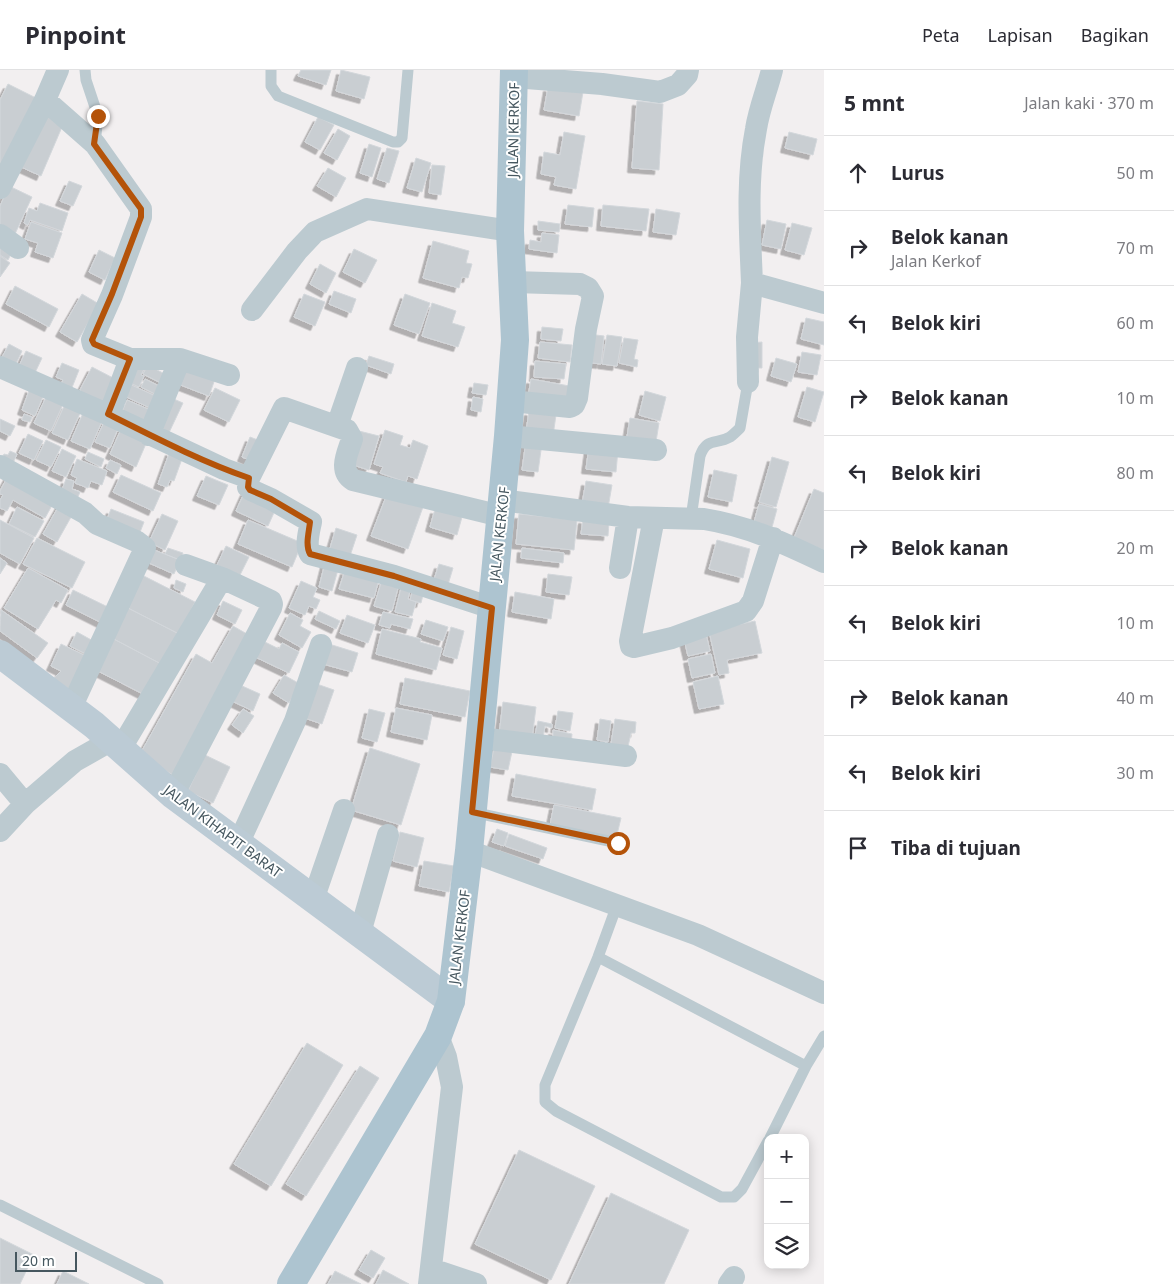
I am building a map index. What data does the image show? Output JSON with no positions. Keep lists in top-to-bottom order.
{
  "streets": {
    "main road": ["JALAN KERKOF"],
    "street": ["JALAN KIHAPIT BARAT"]
  },
  "crossings": [
    ["JALAN KERKOF", "JALAN KIHAPIT BARAT"]
  ],
  "scale_bar": "20 m",
  "page": {
    "header": "Pinpoint",
    "nav": ["Peta", "Lapisan", "Bagikan"],
    "heading": ["5 mnt", "Jalan kaki · 370 m"],
    "list": [
      ["Lurus", "50 m"],
      ["Belok kanan", "Jalan Kerkof", "70 m"],
      ["Belok kiri", "60 m"],
      ["Belok kanan", "10 m"],
      ["Belok kiri", "80 m"],
      ["Belok kanan", "20 m"],
      ["Belok kiri", "10 m"],
      ["Belok kanan", "40 m"],
      ["Belok kiri", "30 m"],
      "Tiba di tujuan"
    ],
    "map_buttons": ["+", "−"],
    "scale": "20 m"
  }
}
